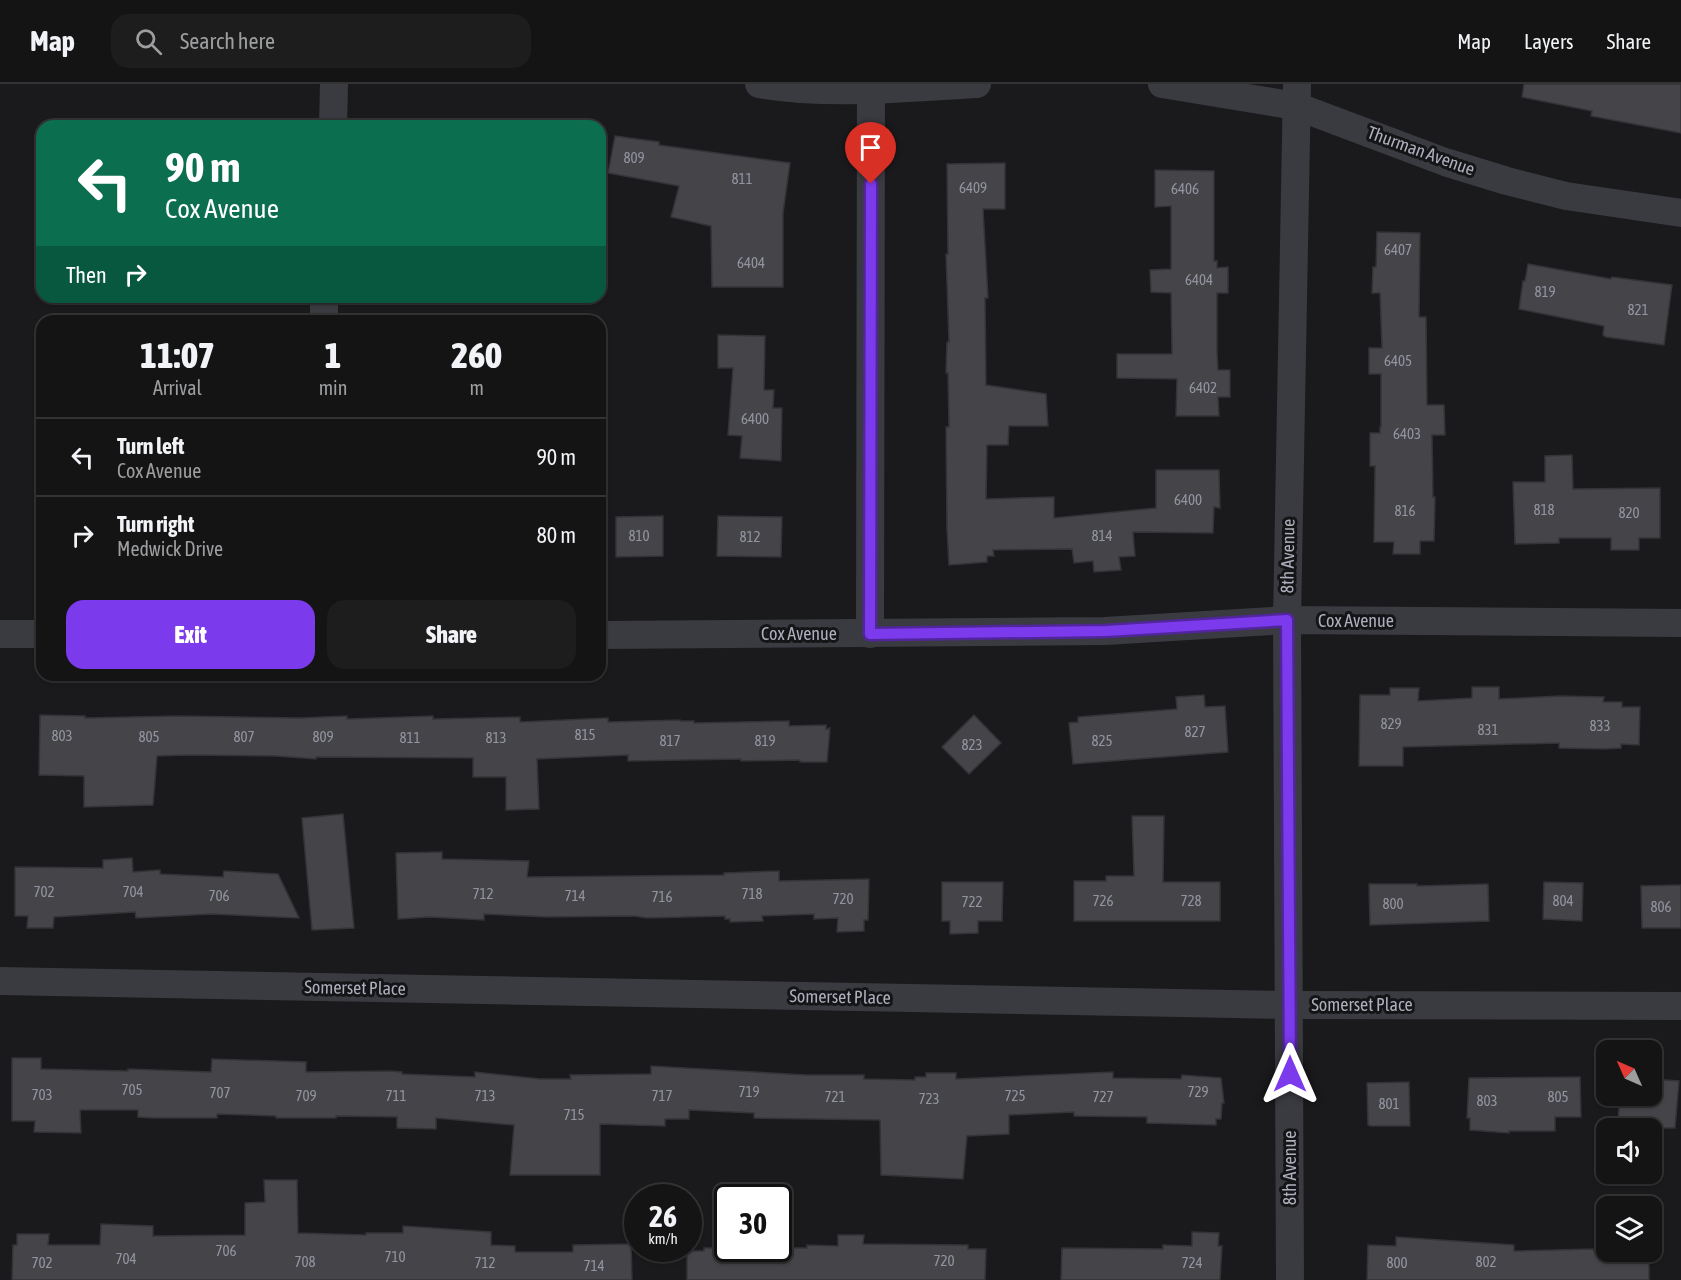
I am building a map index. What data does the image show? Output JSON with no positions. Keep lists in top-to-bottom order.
{
  "streets": {
    "street": [
      "Thurman Avenue",
      "8th Avenue",
      "Cox Avenue",
      "Somerset Place"
    ]
  },
  "crossings": [
    ["Thurman Avenue", "8th Avenue"],
    ["8th Avenue", "Cox Avenue"],
    ["8th Avenue", "Somerset Place"]
  ],
  "house_numbers": [
    "809",
    "811",
    "6409",
    "6406",
    "6407",
    "6404",
    "6404",
    "819",
    "821",
    "6405",
    "6402",
    "6400",
    "6403",
    "6400",
    "818",
    "816",
    "820",
    "810",
    "814",
    "812",
    "829",
    "833",
    "831",
    "827",
    "815",
    "803",
    "805",
    "807",
    "809",
    "811",
    "813",
    "817",
    "819",
    "825",
    "823",
    "702",
    "704",
    "712",
    "718",
    "706",
    "714",
    "716",
    "720",
    "726",
    "728",
    "804",
    "722",
    "800",
    "806",
    "705",
    "719",
    "729",
    "707",
    "703",
    "709",
    "711",
    "713",
    "717",
    "725",
    "721",
    "727",
    "805",
    "723",
    "803",
    "801",
    "715",
    "706",
    "710",
    "704",
    "720",
    "708",
    "802",
    "702",
    "712",
    "724",
    "800",
    "714"
  ],
  "north": "top left",
  "page": {
    "header": "Map",
    "search": "Search here",
    "nav": ["Map", "Layers", "Share"],
    "turn": ["90 m", "Cox Avenue"],
    "then": "Then",
    "eta": [
      "11:07",
      "Arrival",
      "1",
      "min",
      "260",
      "m"
    ],
    "list": [
      {
        "name": "Turn left",
        "note": "Cox Avenue",
        "value": "90 m"
      },
      {
        "name": "Turn right",
        "note": "Medwick Drive",
        "value": "80 m"
      }
    ],
    "buttons": ["Exit", "Share"],
    "speed": "26 km/h",
    "limit": "30"
  }
}
